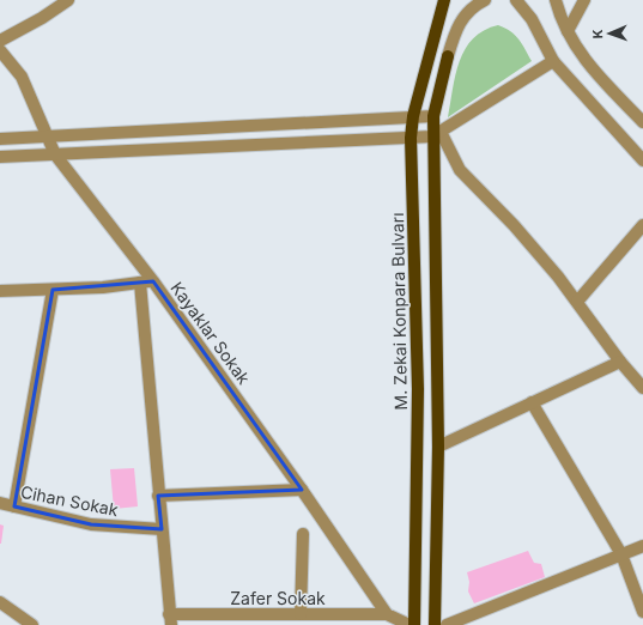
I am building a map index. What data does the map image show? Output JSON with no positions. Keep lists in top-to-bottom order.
{
  "streets": {
    "main road": ["M. Zekai Konpara Bulvarı"],
    "street": ["Kayaklar Sokak", "Cihan Sokak", "Zafer Sokak"]
  },
  "crossings": [
    ["Kayaklar Sokak", "Zafer Sokak"]
  ],
  "north": "left"
}
